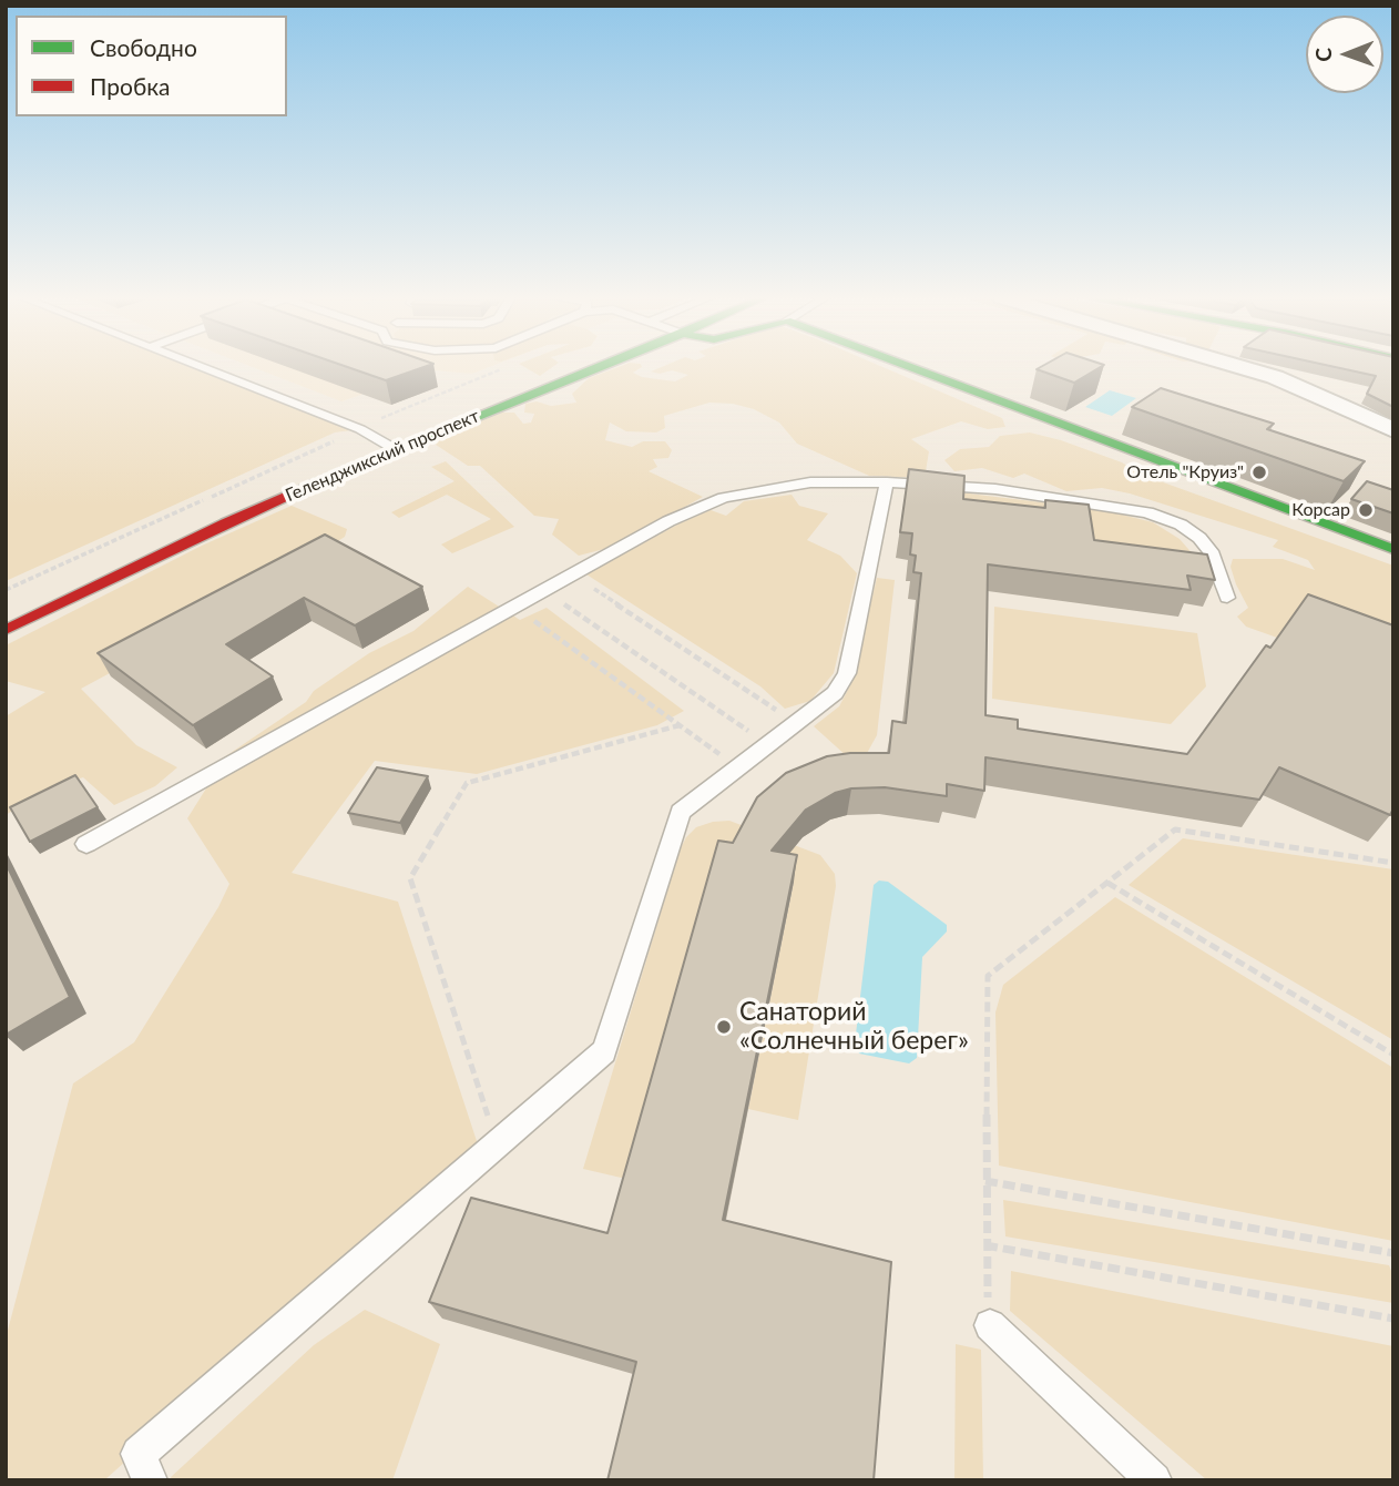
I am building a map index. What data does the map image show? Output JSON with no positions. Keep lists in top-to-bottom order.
{
  "streets": {
    "street": ["Геленджикский проспект"]
  },
  "places": ["Отель \"Круиз\"", "Корсар", "Санаторий «Солнечный берег»"],
  "legend": ["Свободно", "Пробка"],
  "north": "left"
}
